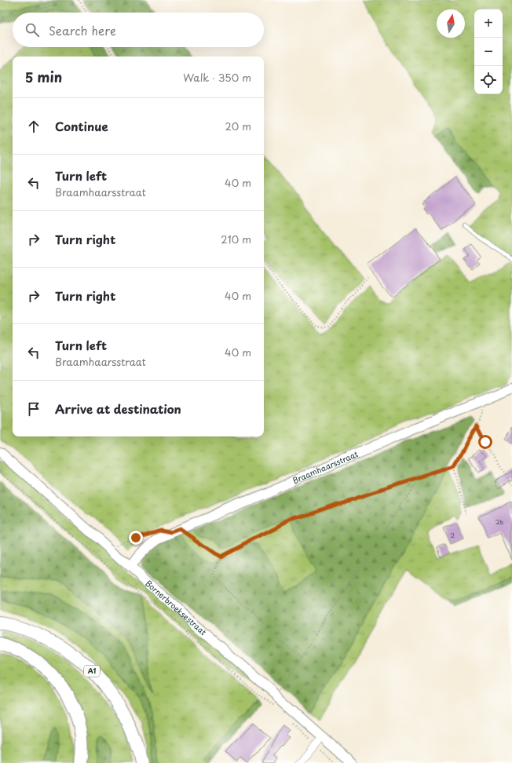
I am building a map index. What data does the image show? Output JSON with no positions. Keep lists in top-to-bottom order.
{
  "streets": {
    "highway": ["A1"],
    "main road": ["Braamhaarsstraat", "Bornerbroeksestraat"]
  },
  "crossings": [
    ["Braamhaarsstraat", "Bornerbroeksestraat"]
  ],
  "house_numbers": ["2b", "2"],
  "north": "top",
  "page": {
    "map_buttons": ["+", "−"],
    "search": "Search here",
    "heading": ["5 min", "Walk · 350 m"],
    "list": [
      ["Continue", "20 m"],
      ["Turn left", "Braamhaarsstraat", "40 m"],
      ["Turn right", "210 m"],
      ["Turn right", "40 m"],
      ["Turn left", "Braamhaarsstraat", "40 m"],
      "Arrive at destination"
    ]
  }
}
